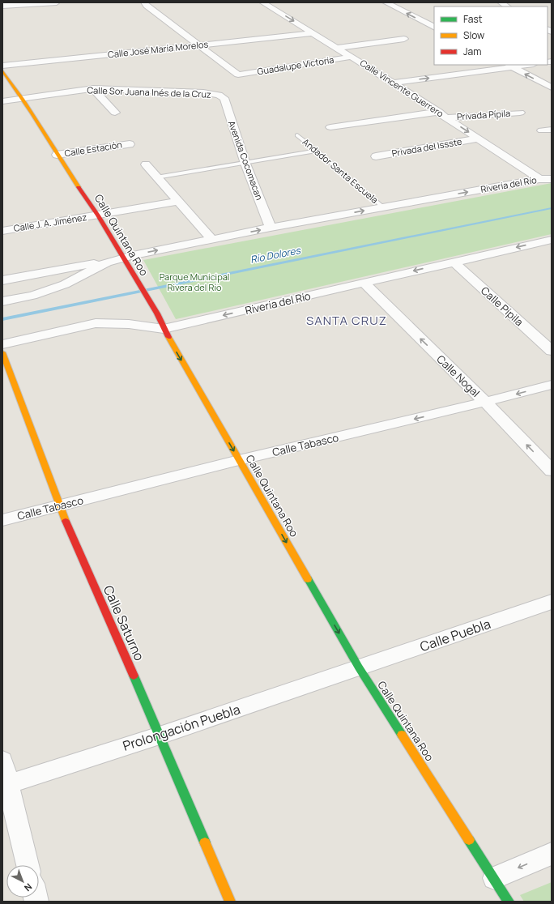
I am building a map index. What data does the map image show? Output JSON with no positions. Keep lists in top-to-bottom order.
{
  "streets": {
    "street": [
      "Calle José María Morelos",
      "Guadalupe Victoria",
      "Calle Vincente Guerrero",
      "Calle Sor Juana Inés de la Cruz",
      "Privada Pípila",
      "Privada del Issste",
      "Calle Estación",
      "Avenida Cocomacan",
      "Riveria del Río",
      "Calle J. A. Jiménez",
      "Calle Quintana Roo",
      "Calle Pípila",
      "Calle Nogal",
      "Calle Tabasco",
      "Calle Saturno",
      "Calle Puebla",
      "Prolongación Puebla"
    ],
    "lane": ["Andador Santa Escuela"]
  },
  "crossings": [
    ["Calle José María Morelos", "Guadalupe Victoria"],
    ["Calle José María Morelos", "Calle Vincente Guerrero"],
    ["Guadalupe Victoria", "Calle Vincente Guerrero"],
    ["Calle Vincente Guerrero", "Privada Pípila"],
    ["Calle Vincente Guerrero", "Privada del Issste"],
    ["Calle Vincente Guerrero", "Riveria del Río"],
    ["Calle Sor Juana Inés de la Cruz", "Avenida Cocomacan"],
    ["Calle Sor Juana Inés de la Cruz", "Calle Quintana Roo"],
    ["Calle Estación", "Calle Quintana Roo"],
    ["Avenida Cocomacan", "Riveria del Río"],
    ["Andador Santa Escuela", "Riveria del Río"],
    ["Riveria del Río", "Calle Quintana Roo"],
    ["Riveria del Río", "Calle Pípila"],
    ["Riveria del Río", "Calle Nogal"],
    ["Calle J. A. Jiménez", "Calle Quintana Roo"],
    ["Calle Quintana Roo", "Calle Tabasco"],
    ["Calle Quintana Roo", "Calle Puebla"],
    ["Calle Quintana Roo", "Prolongación Puebla"],
    ["Calle Nogal", "Calle Tabasco"],
    ["Calle Tabasco", "Calle Saturno"],
    ["Calle Saturno", "Prolongación Puebla"],
    ["Calle Puebla", "Prolongación Puebla"]
  ],
  "one_way": ["Calle Quintana Roo", "Calle Nogal", "Calle Tabasco"],
  "districts": ["SANTA CRUZ"],
  "water": ["Río Dolores"],
  "parks": ["Parque Municipal Rivera del Río"],
  "legend": ["Fast", "Slow", "Jam"],
  "north": "bottom right"
}
